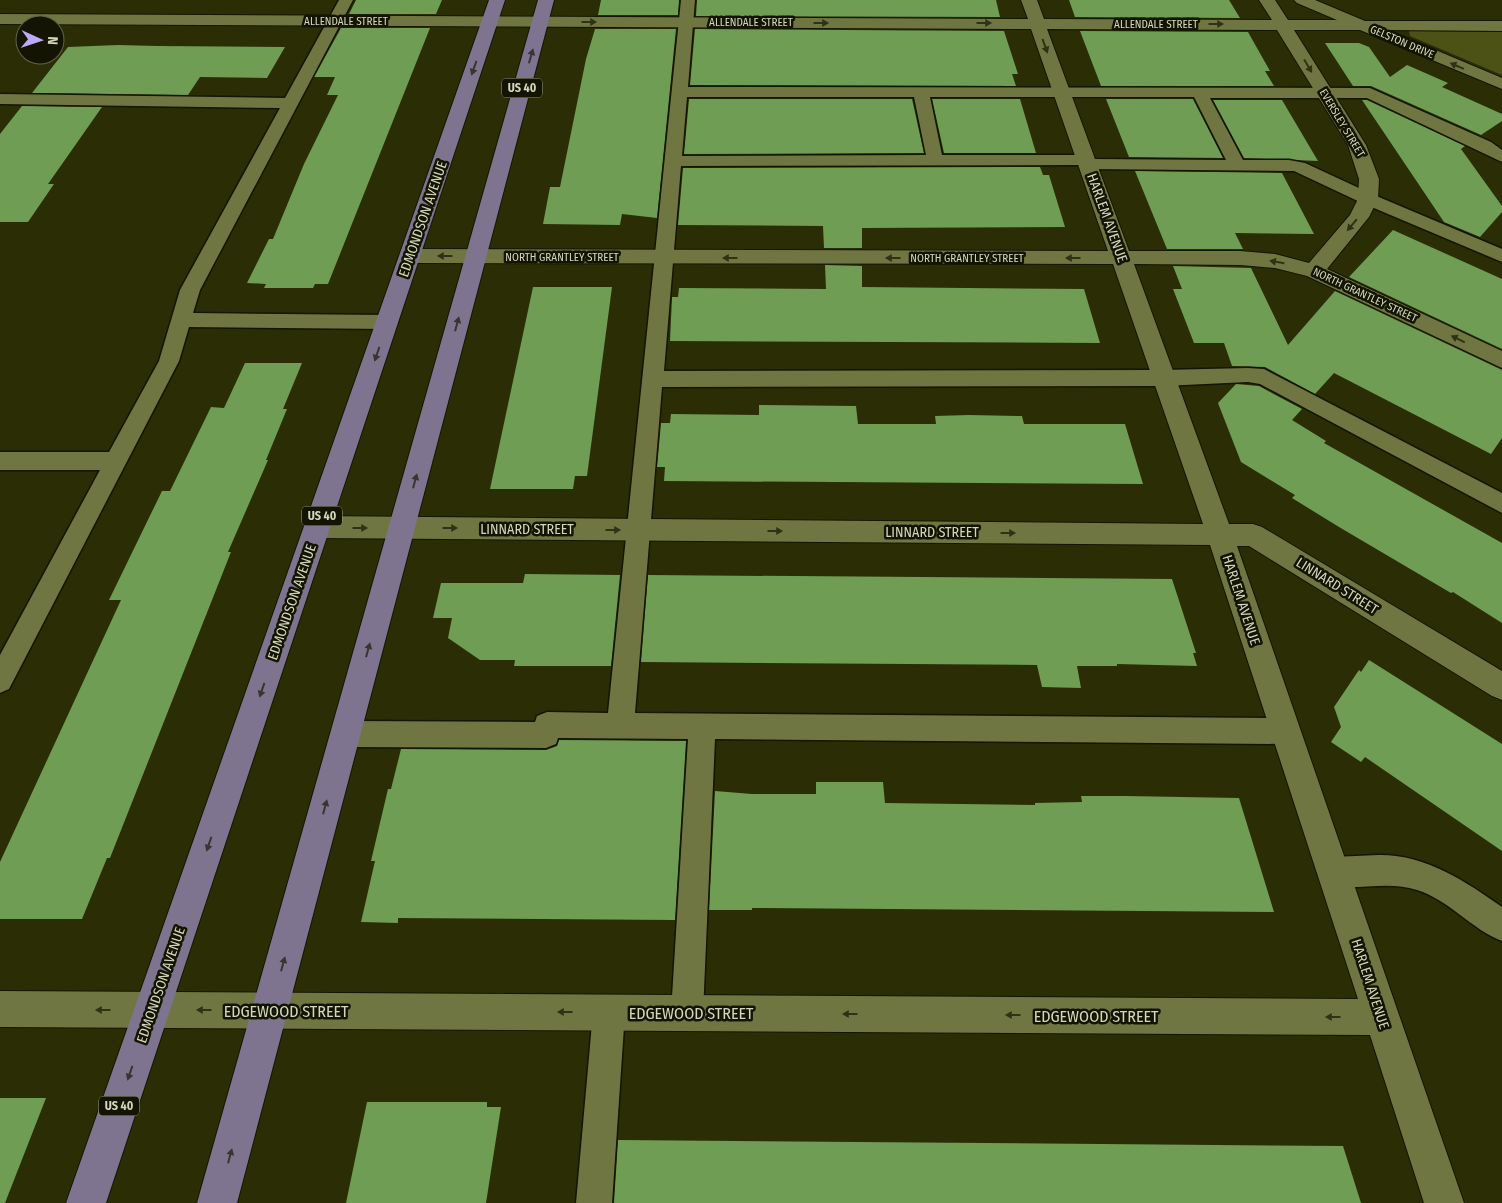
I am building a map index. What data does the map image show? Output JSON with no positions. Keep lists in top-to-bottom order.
{
  "streets": {
    "main road": ["US 40", "EDMONDSON AVENUE"],
    "street": [
      "ALLENDALE STREET",
      "GELSTON DRIVE",
      "EVERSLEY STREET",
      "HARLEM AVENUE",
      "NORTH GRANTLEY STREET",
      "LINNARD STREET",
      "EDGEWOOD STREET"
    ]
  },
  "crossings": [
    ["ALLENDALE STREET", "GELSTON DRIVE"],
    ["ALLENDALE STREET", "US 40"],
    ["ALLENDALE STREET", "EVERSLEY STREET"],
    ["ALLENDALE STREET", "HARLEM AVENUE"],
    ["ALLENDALE STREET", "EDMONDSON AVENUE"],
    ["US 40", "NORTH GRANTLEY STREET"],
    ["US 40", "LINNARD STREET"],
    ["US 40", "EDGEWOOD STREET"],
    ["EVERSLEY STREET", "NORTH GRANTLEY STREET"],
    ["HARLEM AVENUE", "NORTH GRANTLEY STREET"],
    ["HARLEM AVENUE", "LINNARD STREET"],
    ["HARLEM AVENUE", "EDGEWOOD STREET"],
    ["EDMONDSON AVENUE", "NORTH GRANTLEY STREET"],
    ["EDMONDSON AVENUE", "LINNARD STREET"],
    ["EDMONDSON AVENUE", "EDGEWOOD STREET"]
  ],
  "one_way": [
    "ALLENDALE STREET",
    "GELSTON DRIVE",
    "EVERSLEY STREET",
    "NORTH GRANTLEY STREET",
    "LINNARD STREET",
    "EDGEWOOD STREET"
  ],
  "north": "right"
}
